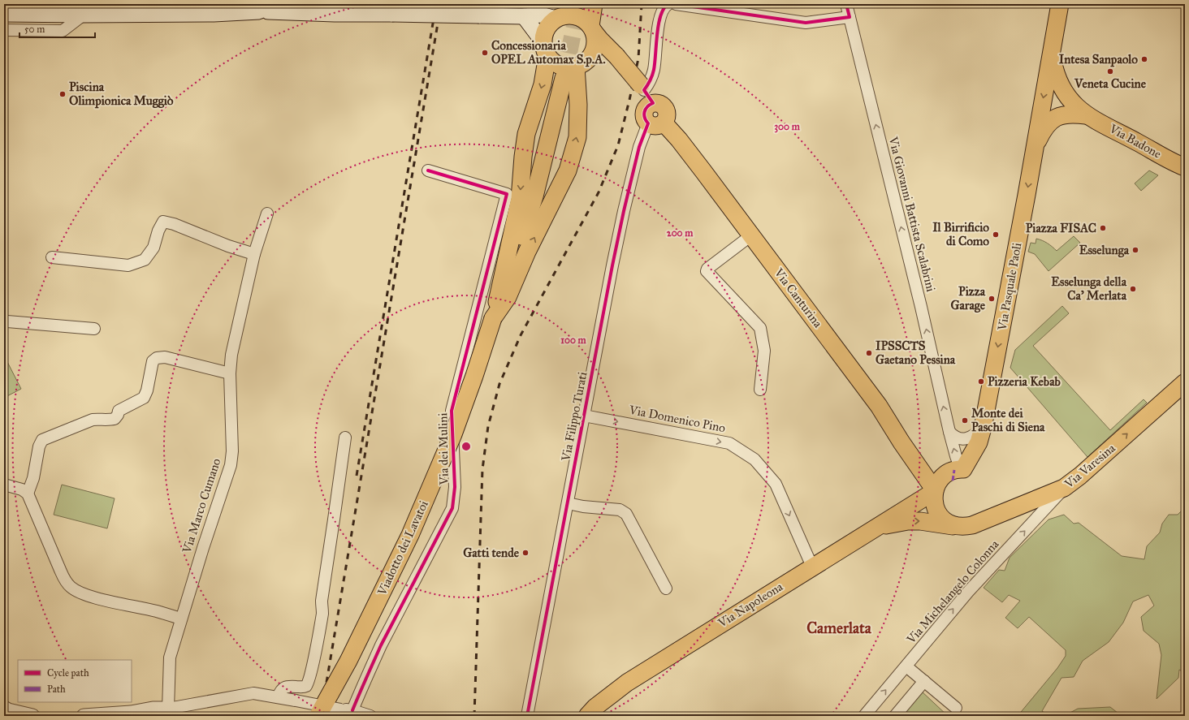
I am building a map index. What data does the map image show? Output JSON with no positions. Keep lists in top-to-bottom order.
{
  "streets": {
    "main road": [
      "Via Badone",
      "Via Pasquale Paoli",
      "Via Canturina",
      "Via Varesina",
      "Viadotto dei Lavatoi",
      "Via Napoleona"
    ],
    "street": [
      "Via Giovanni Battista Scalabrini",
      "Via Filippo Turati",
      "Via Domenico Pino",
      "Via dei Mulini",
      "Via Marco Cumano",
      "Via Michelangelo Colonna"
    ]
  },
  "crossings": [
    ["Via Badone", "Via Pasquale Paoli"],
    ["Via Giovanni Battista Scalabrini", "Via Pasquale Paoli"],
    ["Via Giovanni Battista Scalabrini", "Via Napoleona"],
    ["Via Pasquale Paoli", "Via Napoleona"],
    ["Via Canturina", "Via Filippo Turati"],
    ["Via Canturina", "Via Napoleona"],
    ["Via Filippo Turati", "Via Domenico Pino"],
    ["Via Domenico Pino", "Via Napoleona"],
    ["Via Varesina", "Via Michelangelo Colonna"],
    ["Via Varesina", "Via Napoleona"]
  ],
  "one_way": [
    "Via Giovanni Battista Scalabrini",
    "Via Pasquale Paoli",
    "Via Domenico Pino",
    "Via Varesina",
    "Via Michelangelo Colonna"
  ],
  "districts": ["Camerlata"],
  "places": [
    "Concessionaria OPEL Automax S.p.A.",
    "Intesa Sanpaolo",
    "Veneta Cucine",
    "Piscina Olimpionica Muggiò",
    "Piazza FISAC",
    "Il Birrificio di Como",
    "Esselunga",
    "Esselunga della Ca' Merlata",
    "Pizza Garage",
    "IPSSCTS Gaetano Pessina",
    "Pizzeria Kebab",
    "Monte dei Paschi di Siena",
    "Gatti tende"
  ],
  "legend": ["Cycle path", "Path"],
  "scale_bar": "50 m",
  "rings": ["300 m", "200 m", "100 m"]
}
